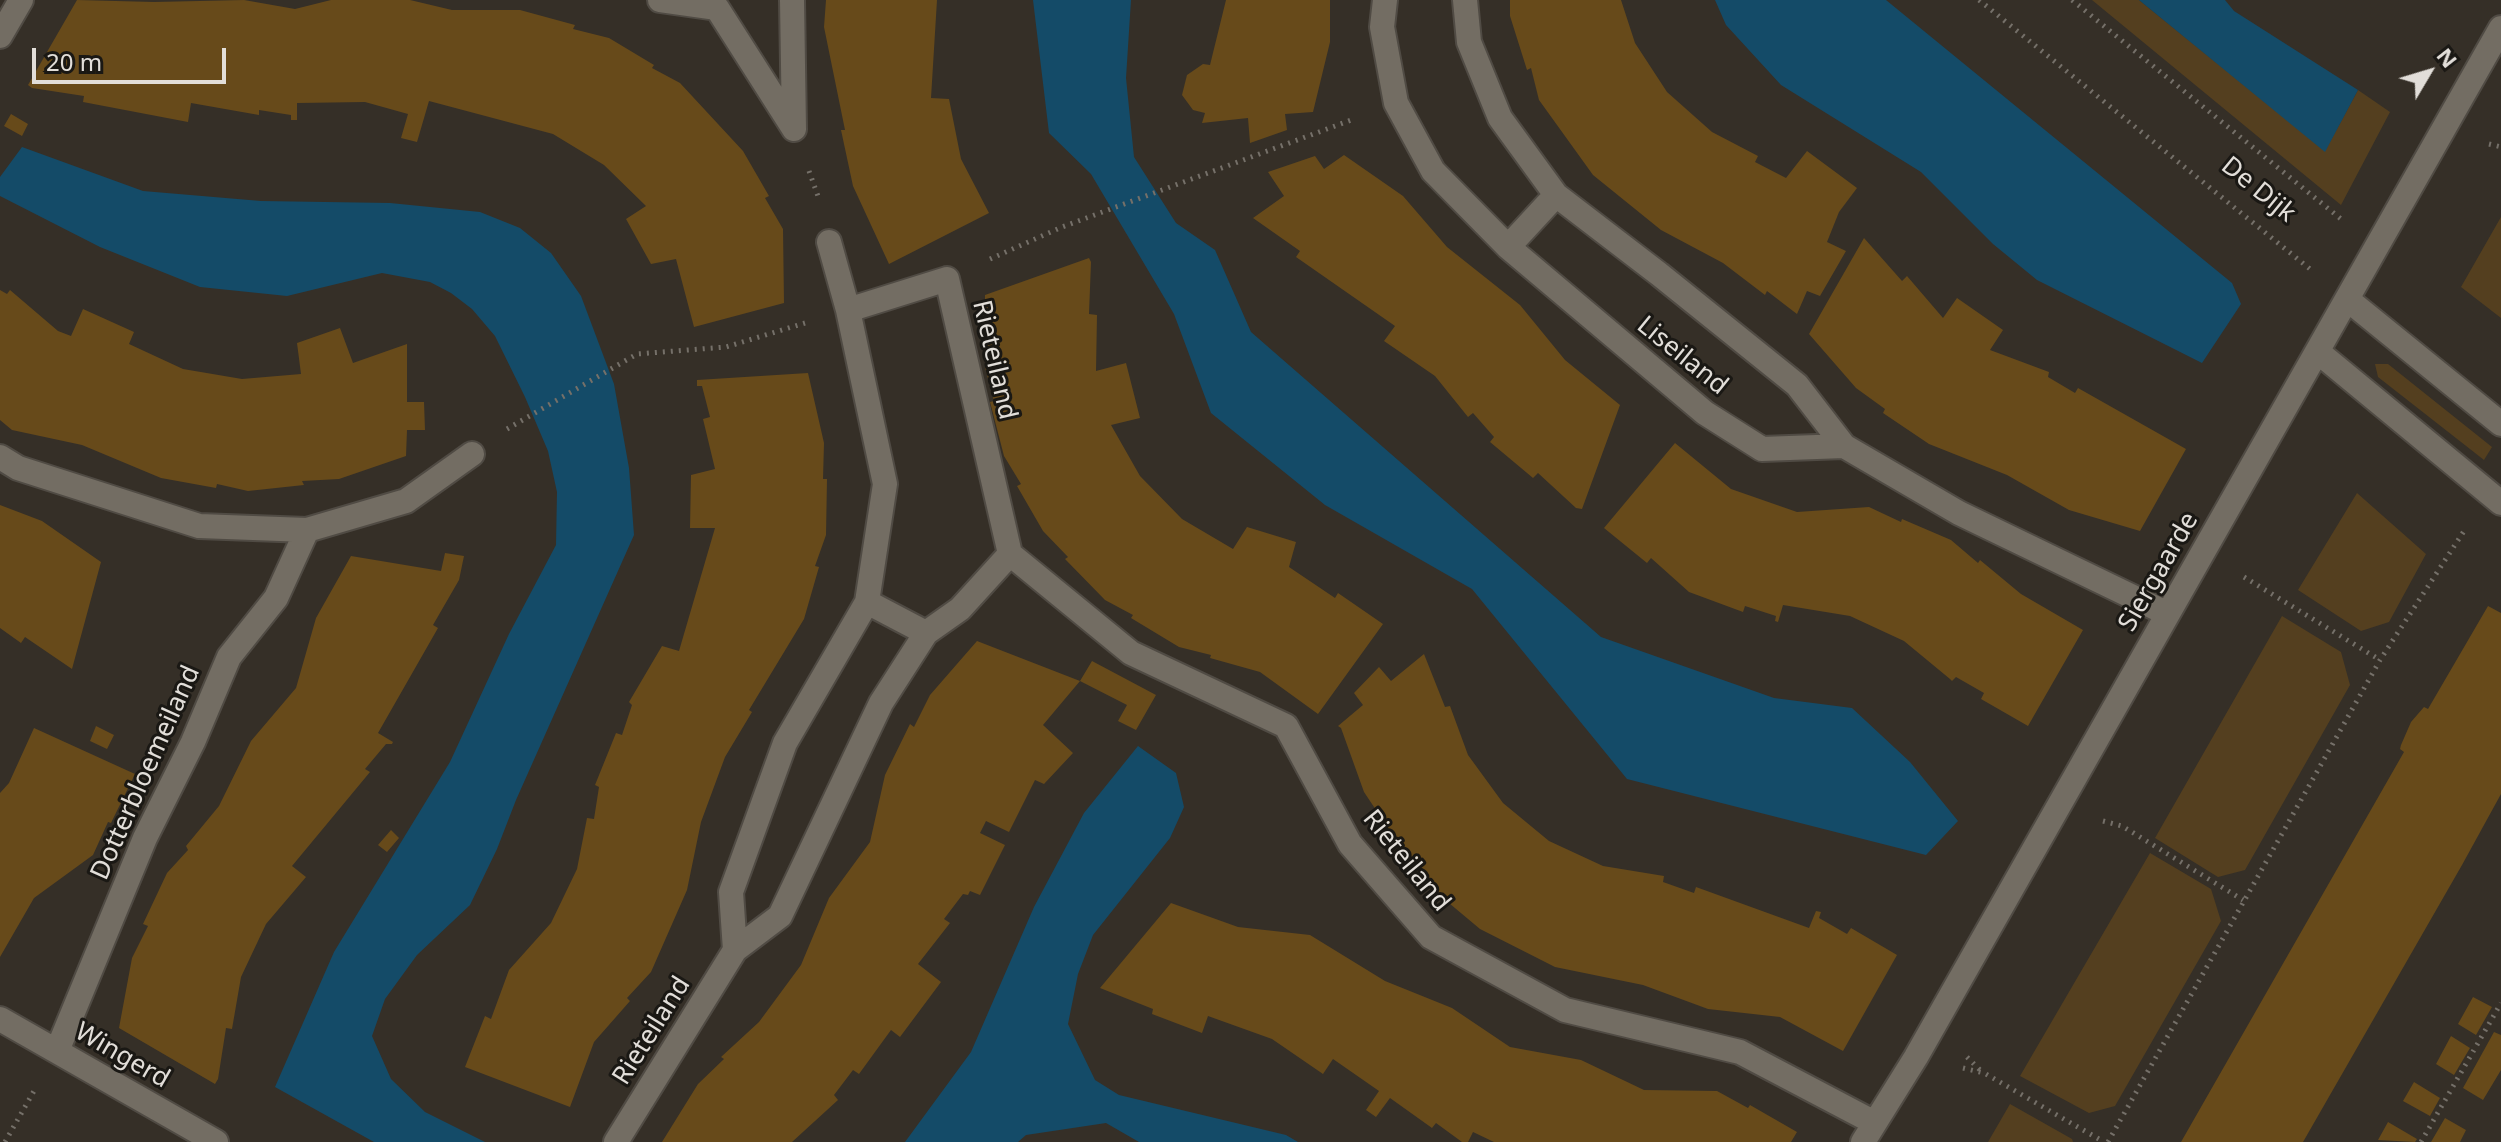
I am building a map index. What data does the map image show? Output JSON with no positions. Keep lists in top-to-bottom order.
{
  "streets": {
    "street": [
      "Liseiland",
      "Rieteiland",
      "Siergaarde",
      "Dotterbloemeiland",
      "Wingerd"
    ],
    "path": ["De Dijk"]
  },
  "crossings": [
    ["De Dijk", "Siergaarde"],
    ["Liseiland", "Siergaarde"],
    ["Rieteiland", "Siergaarde"],
    ["Dotterbloemeiland", "Wingerd"]
  ],
  "scale_bar": "20 m",
  "north": "top right"
}
